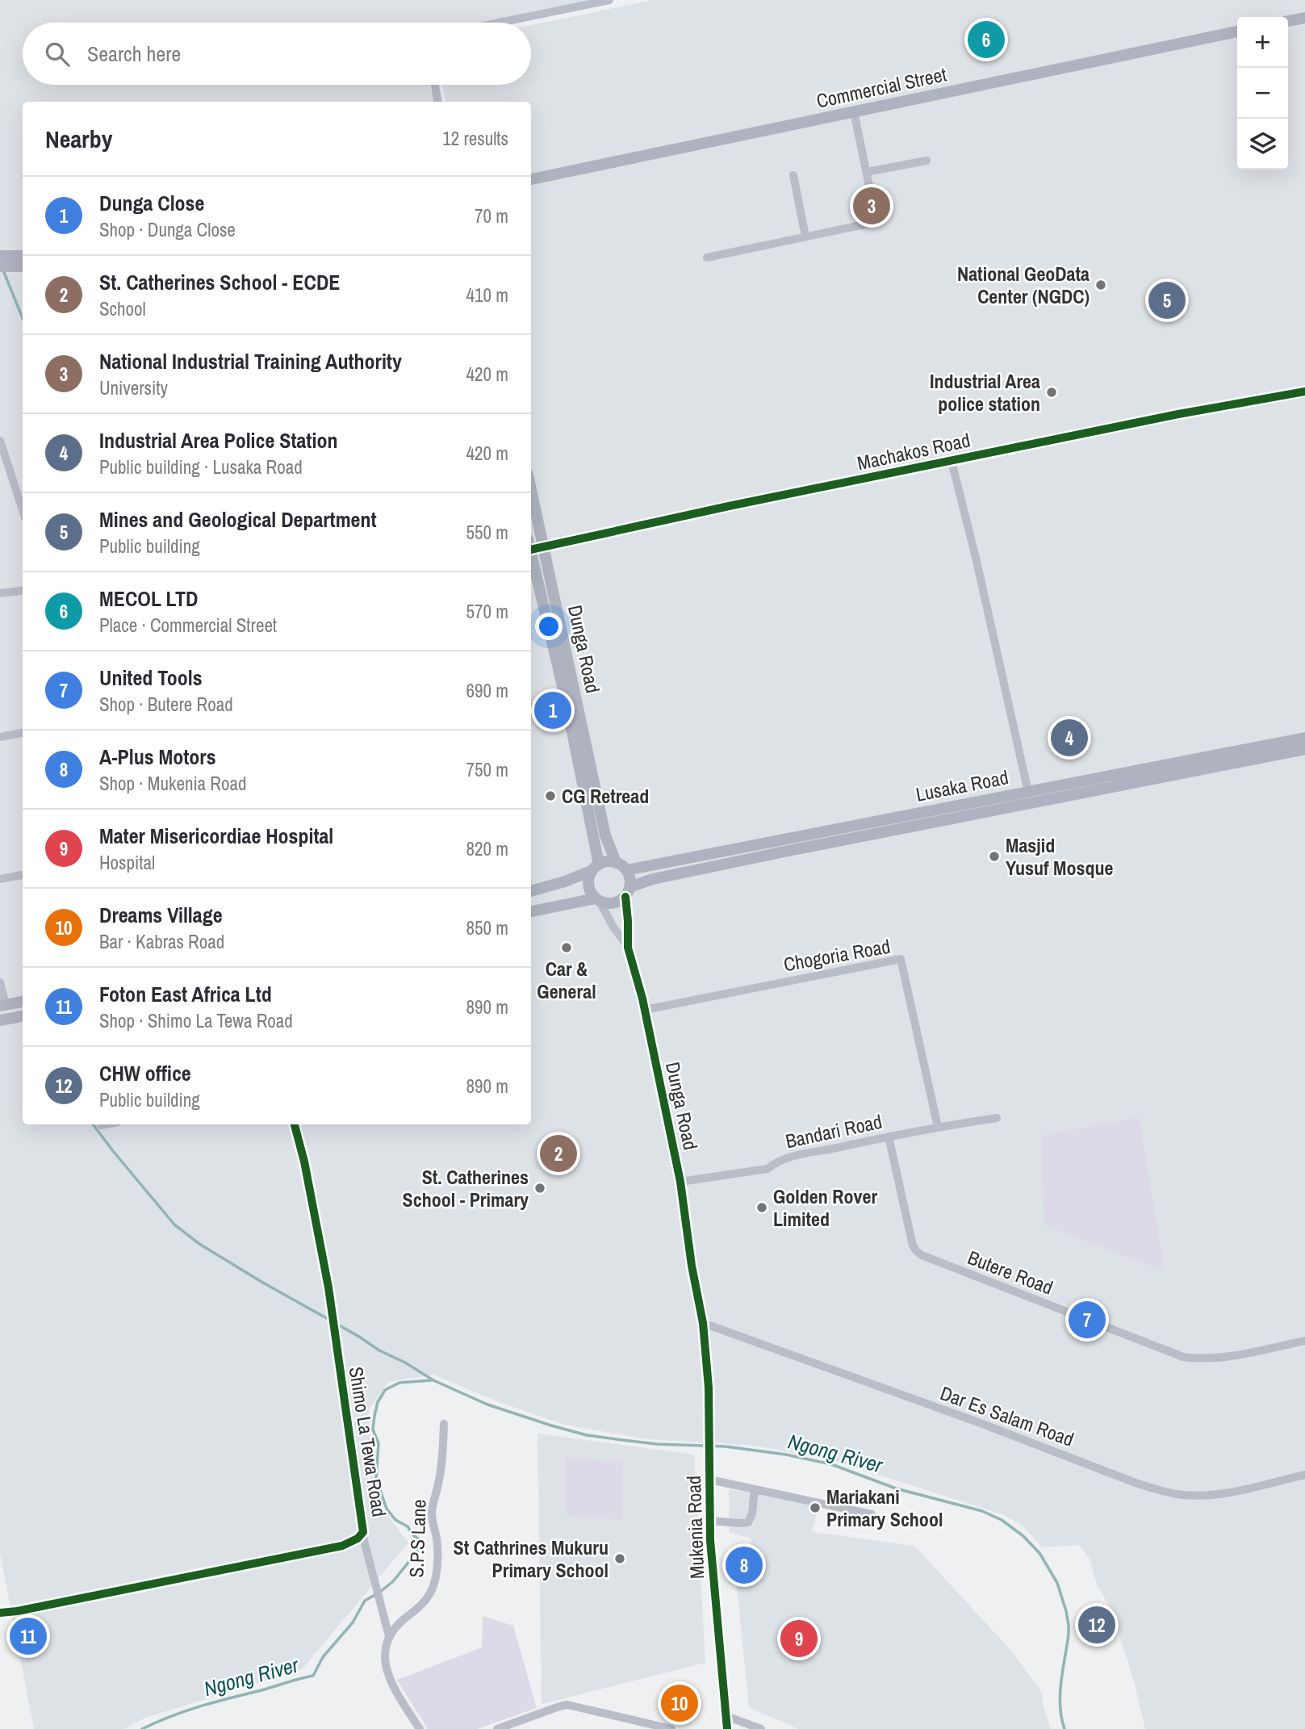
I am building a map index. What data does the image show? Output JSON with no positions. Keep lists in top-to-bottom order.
{
  "streets": {
    "main road": ["Commercial Street", "Dunga Road", "Lusaka Road"],
    "street": [
      "Machakos Road",
      "Chogoria Road",
      "Bandari Road",
      "Butere Road",
      "Dar Es Salam Road",
      "Shimo La Tewa Road",
      "Mukenia Road",
      "S.P.S Lane"
    ]
  },
  "crossings": [
    ["Machakos Road", "Dunga Road"],
    ["Dunga Road", "Lusaka Road"],
    ["Dunga Road", "Chogoria Road"],
    ["Dunga Road", "Bandari Road"],
    ["Dunga Road", "Dar Es Salam Road"],
    ["Dunga Road", "Mukenia Road"],
    ["Chogoria Road", "Bandari Road"],
    ["Bandari Road", "Butere Road"],
    ["Dar Es Salam Road", "Mukenia Road"]
  ],
  "water": ["Ngong River"],
  "places": [
    "National GeoData Center (NGDC)",
    "Industrial Area police station",
    "CG Retread",
    "Masjid Yusuf Mosque",
    "Car & General",
    "St. Catherines School - Primary",
    "Golden Rover Limited",
    "Mariakani Primary School",
    "St Cathrines Mukuru Primary School"
  ],
  "page": {
    "map_buttons": ["+", "−"],
    "pins": [
      "6",
      "3",
      "5",
      "1",
      "4",
      "2",
      "7",
      "8",
      "12",
      "11",
      "9",
      "10"
    ],
    "search": "Search here",
    "heading": ["Nearby", "12 results"],
    "list": [
      {
        "mark": "1",
        "name": "Dunga Close",
        "note": "Shop · Dunga Close",
        "value": "70 m"
      },
      {
        "mark": "2",
        "name": "St. Catherines School - ECDE",
        "note": "School",
        "value": "410 m"
      },
      {
        "mark": "3",
        "name": "National Industrial Training Authority",
        "note": "University",
        "value": "420 m"
      },
      {
        "mark": "4",
        "name": "Industrial Area Police Station",
        "note": "Public building · Lusaka Road",
        "value": "420 m"
      },
      {
        "mark": "5",
        "name": "Mines and Geological Department",
        "note": "Public building",
        "value": "550 m"
      },
      {
        "mark": "6",
        "name": "MECOL LTD",
        "note": "Place · Commercial Street",
        "value": "570 m"
      },
      {
        "mark": "7",
        "name": "United Tools",
        "note": "Shop · Butere Road",
        "value": "690 m"
      },
      {
        "mark": "8",
        "name": "A-Plus Motors",
        "note": "Shop · Mukenia Road",
        "value": "750 m"
      },
      {
        "mark": "9",
        "name": "Mater Misericordiae Hospital",
        "note": "Hospital",
        "value": "820 m"
      },
      {
        "mark": "10",
        "name": "Dreams Village",
        "note": "Bar · Kabras Road",
        "value": "850 m"
      },
      {
        "mark": "11",
        "name": "Foton East Africa Ltd",
        "note": "Shop · Shimo La Tewa Road",
        "value": "890 m"
      },
      {
        "mark": "12",
        "name": "CHW office",
        "note": "Public building",
        "value": "890 m"
      }
    ]
  }
}
